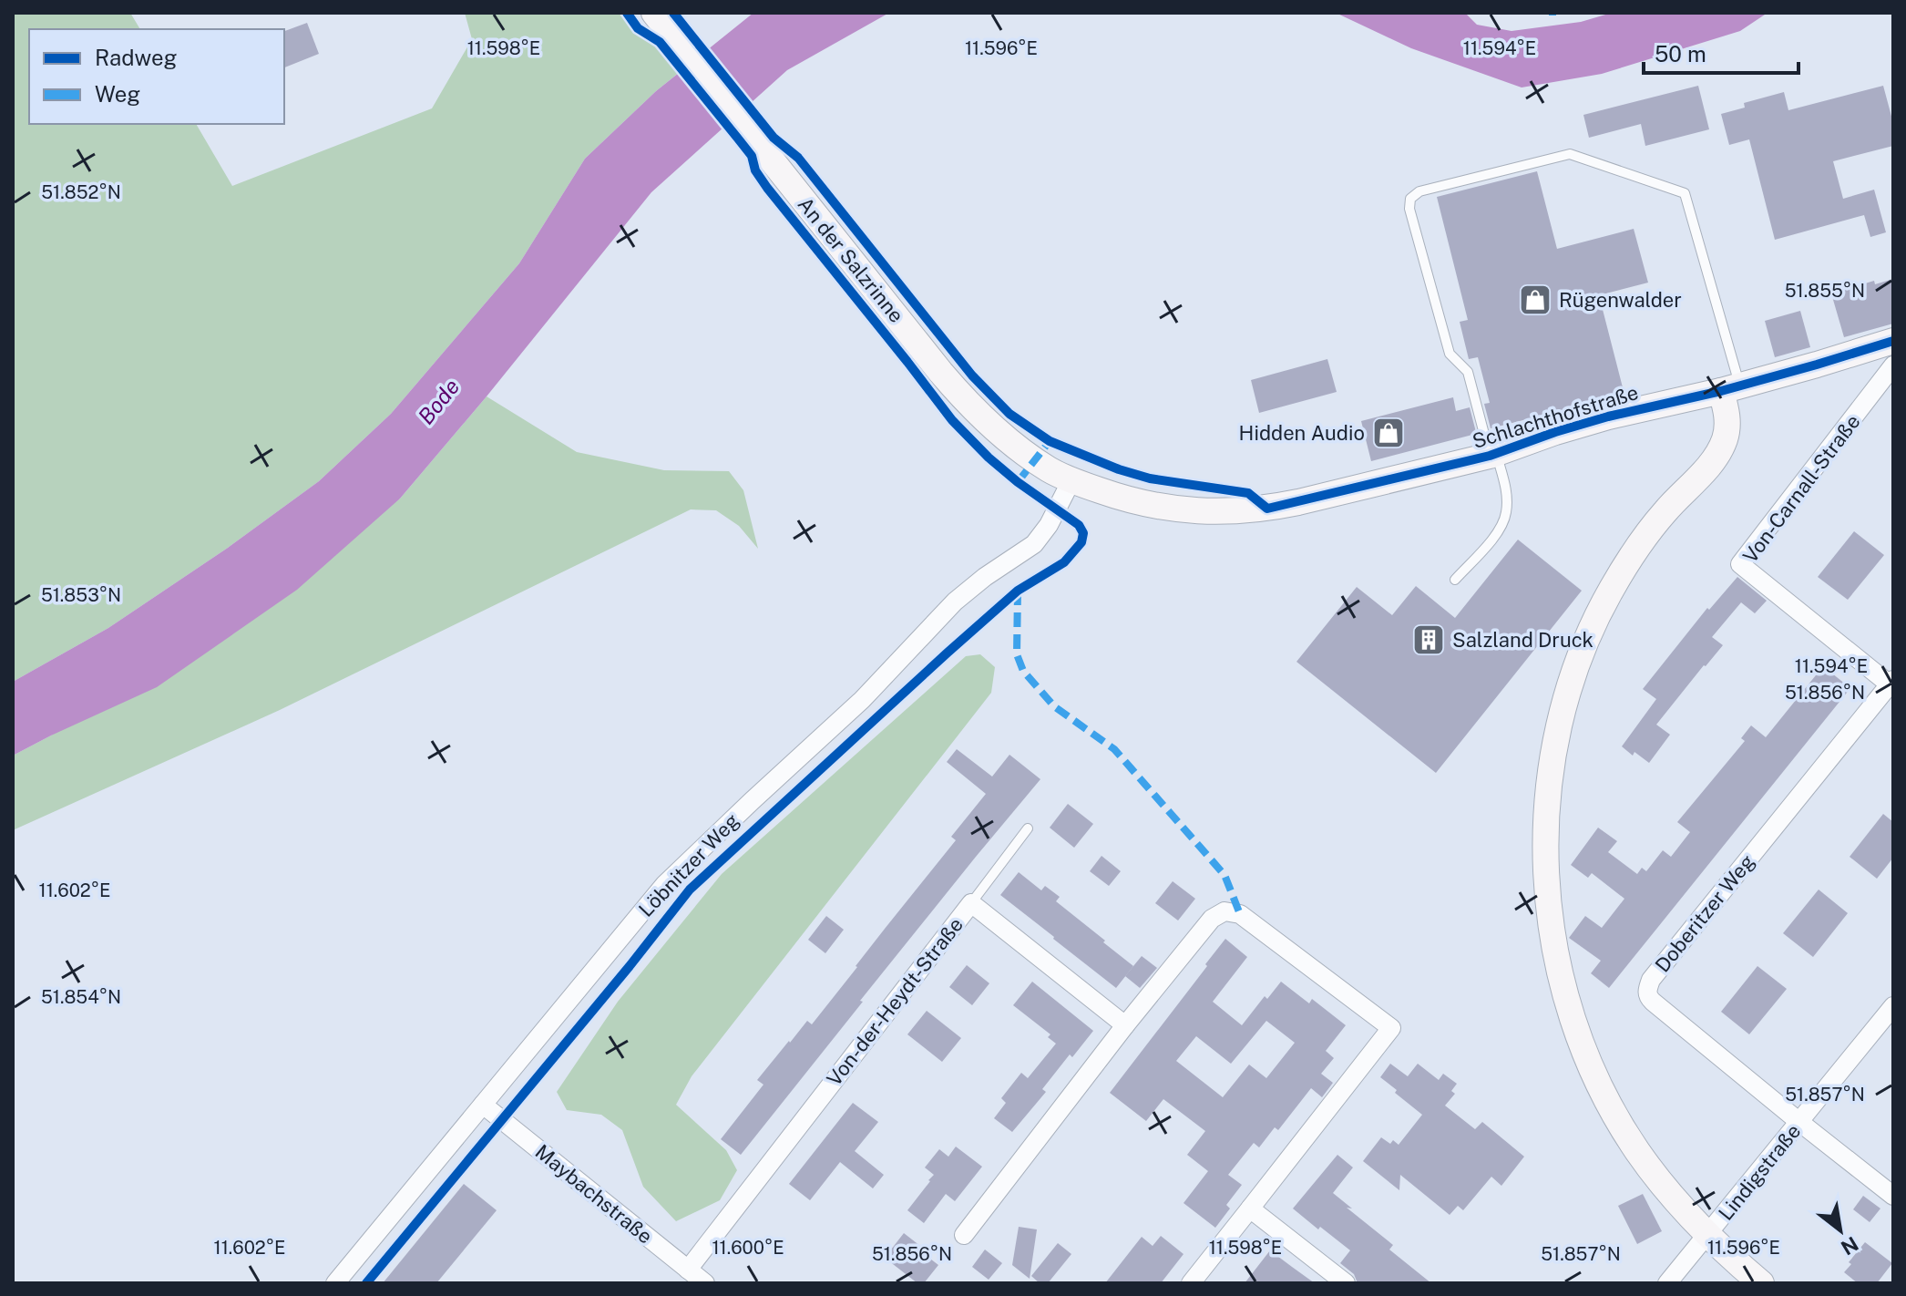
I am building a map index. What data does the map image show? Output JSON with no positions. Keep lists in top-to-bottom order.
{
  "streets": {
    "street": [
      "An der Salzrinne",
      "Schlachthofstraße",
      "Von-Carnall-Straße",
      "Löbnitzer Weg",
      "Doberitzer Weg",
      "Von-der-Heydt-Straße",
      "Lindigstraße",
      "Maybachstraße"
    ]
  },
  "crossings": [
    ["An der Salzrinne", "Schlachthofstraße"],
    ["An der Salzrinne", "Löbnitzer Weg"],
    ["Schlachthofstraße", "Löbnitzer Weg"],
    ["Von-Carnall-Straße", "Doberitzer Weg"],
    ["Löbnitzer Weg", "Maybachstraße"],
    ["Doberitzer Weg", "Lindigstraße"],
    ["Von-der-Heydt-Straße", "Maybachstraße"]
  ],
  "water": ["Bode"],
  "places": {
    "shop": ["Rügenwalder", "Hidden Audio"],
    "building": ["Salzland Druck"]
  },
  "legend": ["Radweg", "Weg"],
  "scale_bar": "50 m",
  "north": "bottom right",
  "coordinates": [
    "11.598°E",
    "11.596°E",
    "11.594°E",
    "51.852°N",
    "51.855°N",
    "51.853°N",
    "51.856°N",
    "11.602°E",
    "51.854°N",
    "51.857°N",
    "11.600°E"
  ]
}
